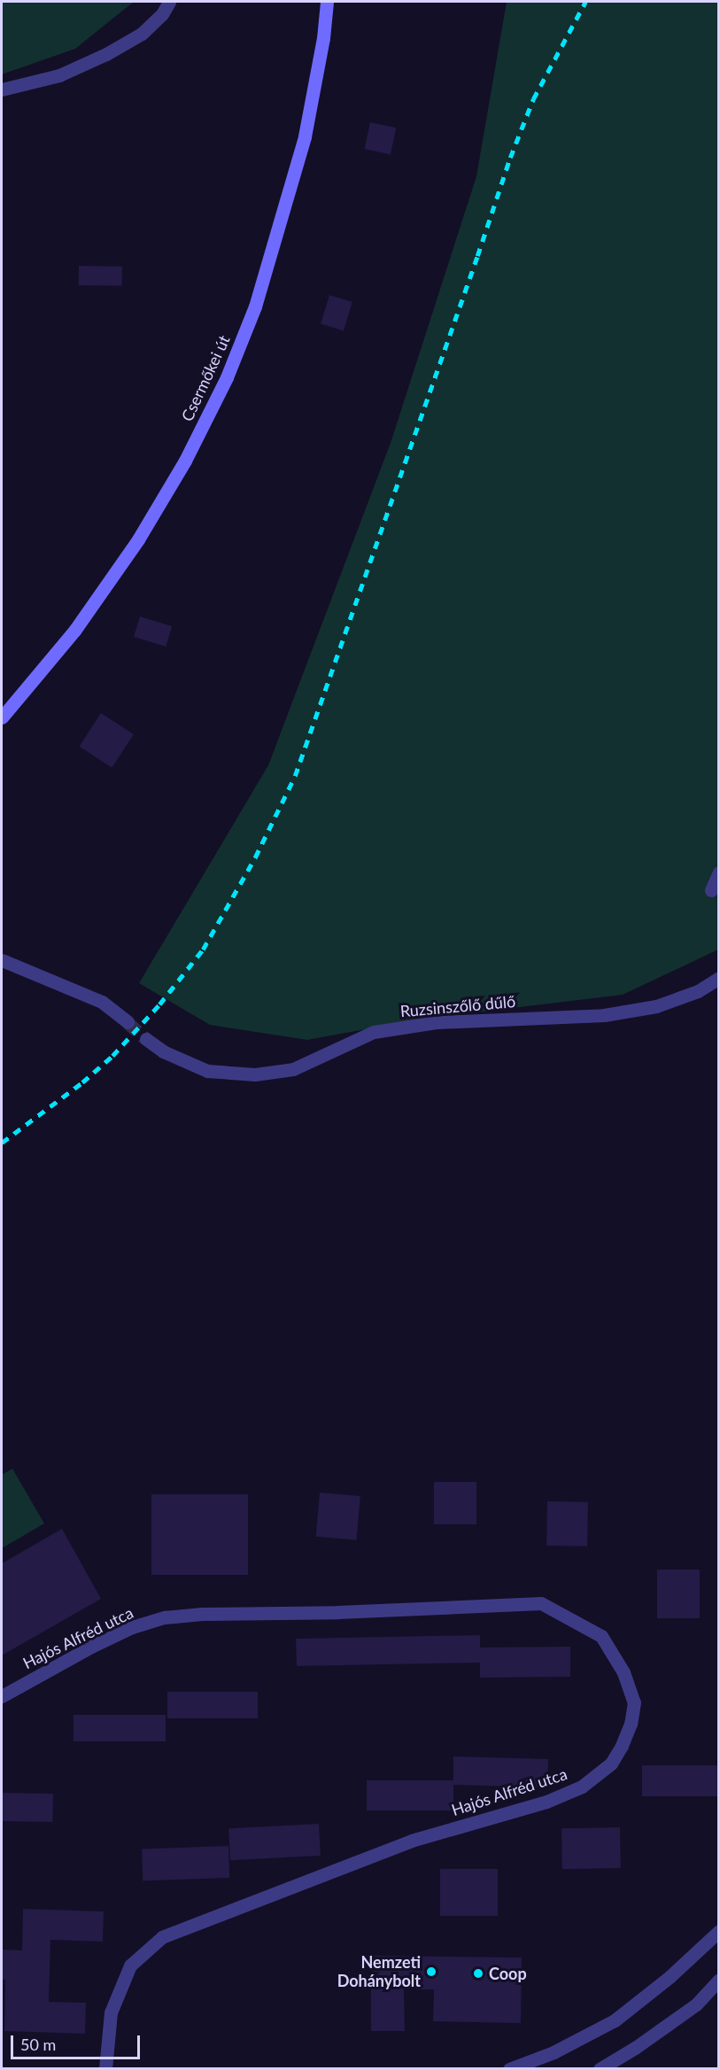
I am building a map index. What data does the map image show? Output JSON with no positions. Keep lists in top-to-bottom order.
{
  "streets": {
    "main road": ["Csermőkei út"],
    "street": ["Ruzsinszőlő dűlő", "Hajós Alfréd utca"]
  },
  "places": ["Nemzeti Dohánybolt", "Coop"],
  "scale_bar": "50 m"
}
